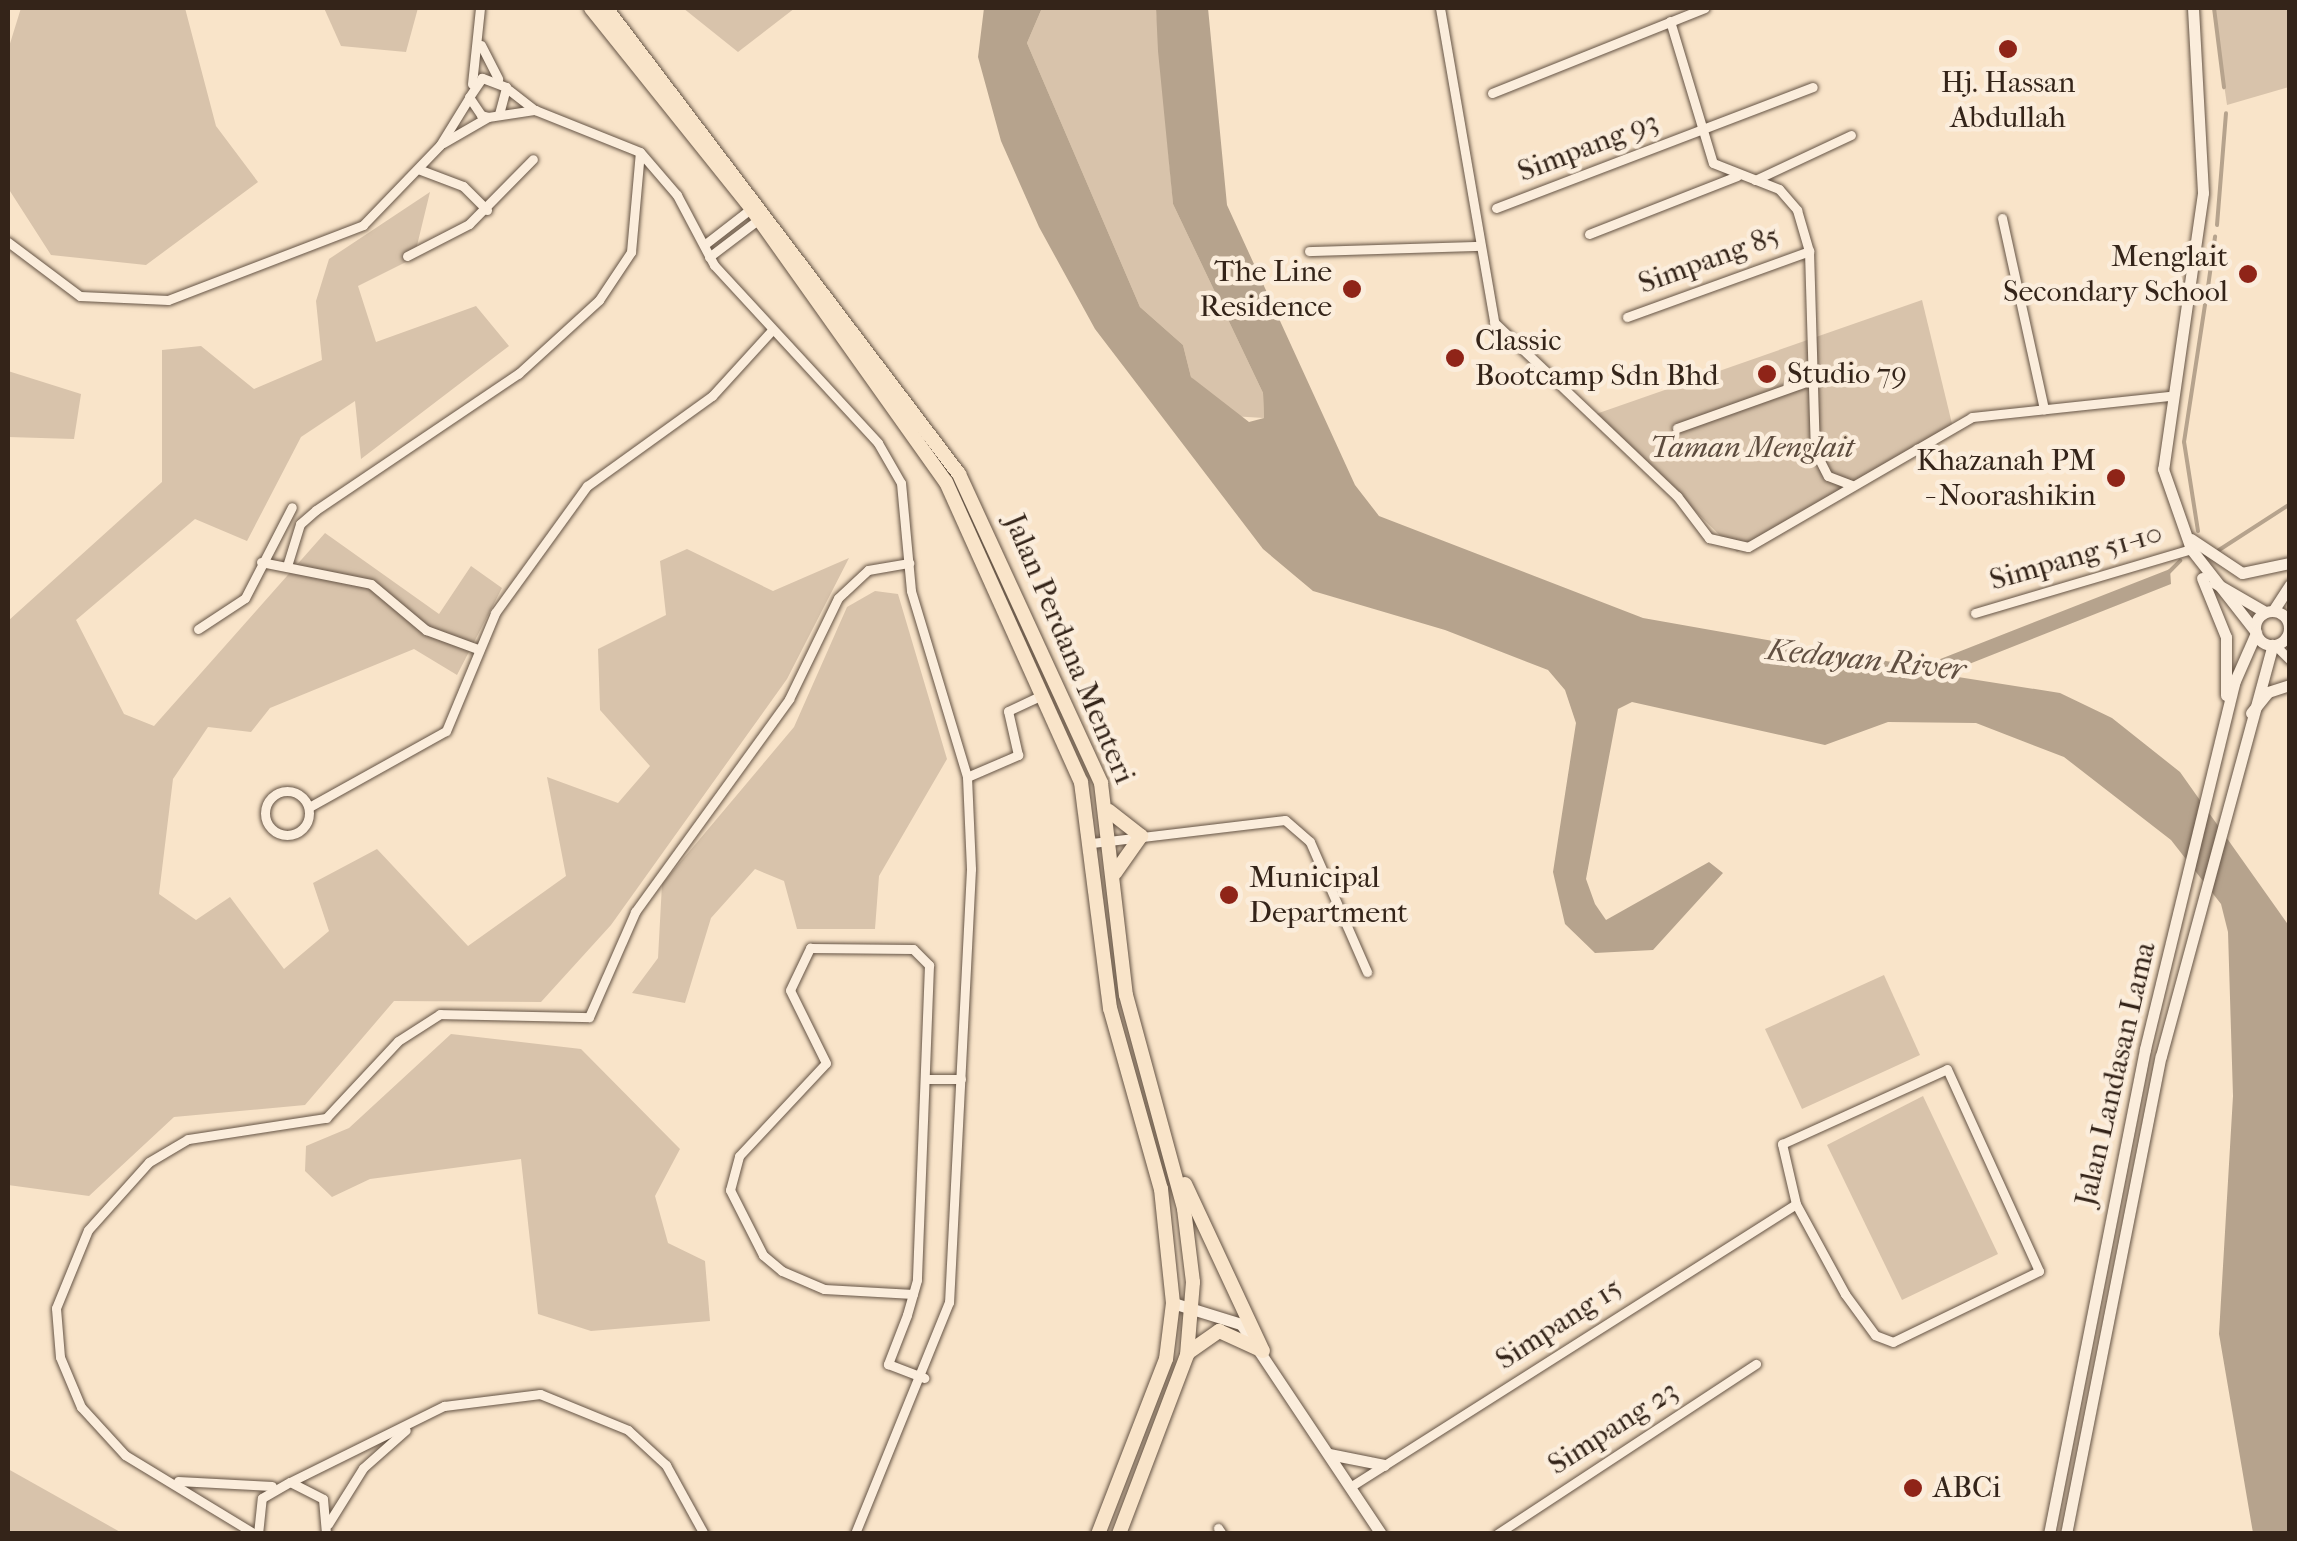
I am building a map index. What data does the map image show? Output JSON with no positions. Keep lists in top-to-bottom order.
{
  "streets": {
    "main road": ["Jalan Perdana Menteri", "Jalan Landasan Lama"],
    "street": [
      "Simpang 93",
      "Simpang 85",
      "Simpang 51-10",
      "Simpang 15",
      "Simpang 23"
    ]
  },
  "water": ["Kedayan River"],
  "parks": ["Taman Menglait"],
  "places": [
    "Hj. Hassan Abdullah",
    "Menglait Secondary School",
    "The Line Residence",
    "Classic Bootcamp Sdn Bhd",
    "Studio 79",
    "Khazanah PM - Noorashikin",
    "Municipal Department",
    "ABCi"
  ]
}
